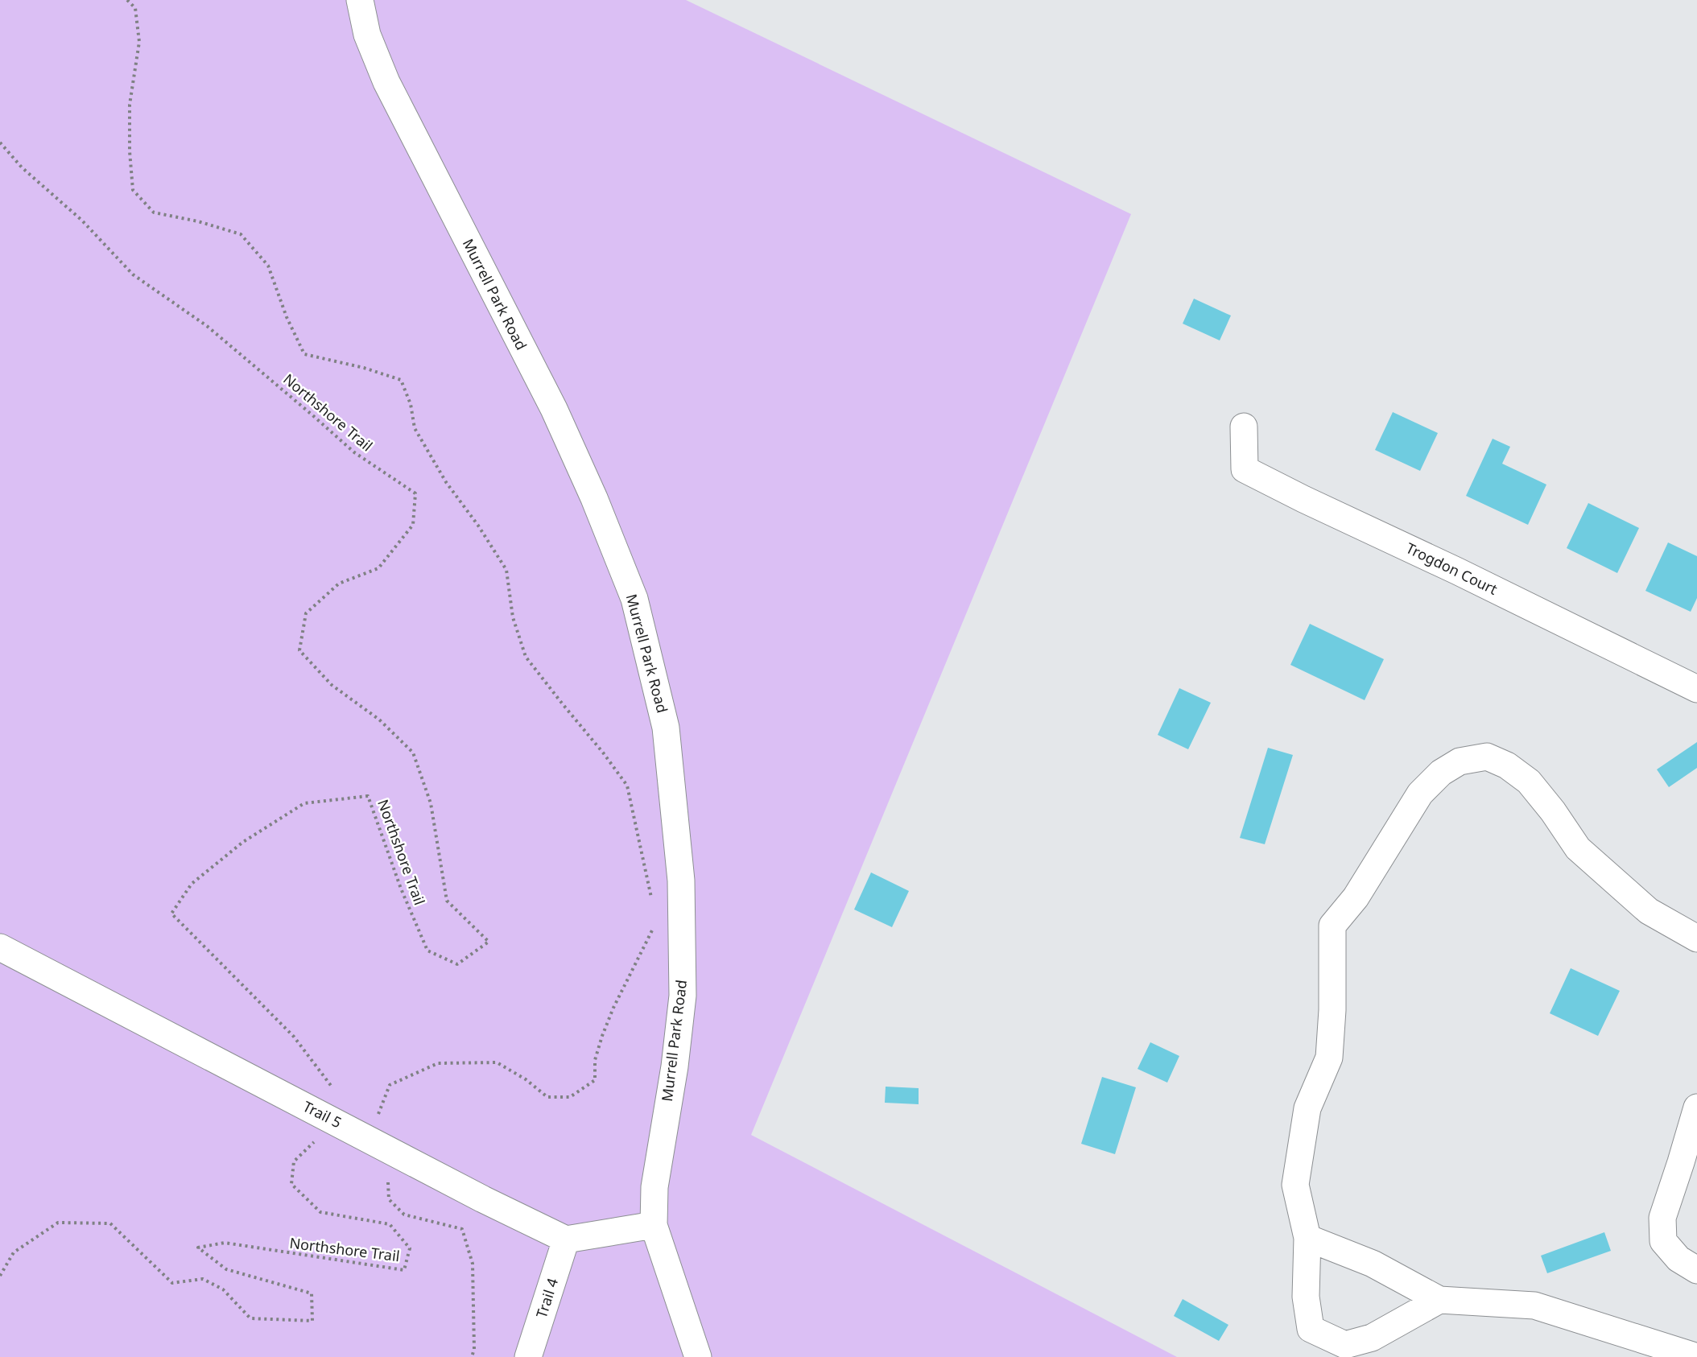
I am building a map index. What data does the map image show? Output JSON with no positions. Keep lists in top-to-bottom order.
{
  "streets": {
    "street": [
      "Murrell Park Road",
      "Trogdon Court",
      "Trail 5",
      "Trail 4"
    ],
    "path": ["Northshore Trail"]
  },
  "crossings": [
    ["Northshore Trail", "Trail 5"],
    ["Trail 5", "Trail 4"]
  ]
}
